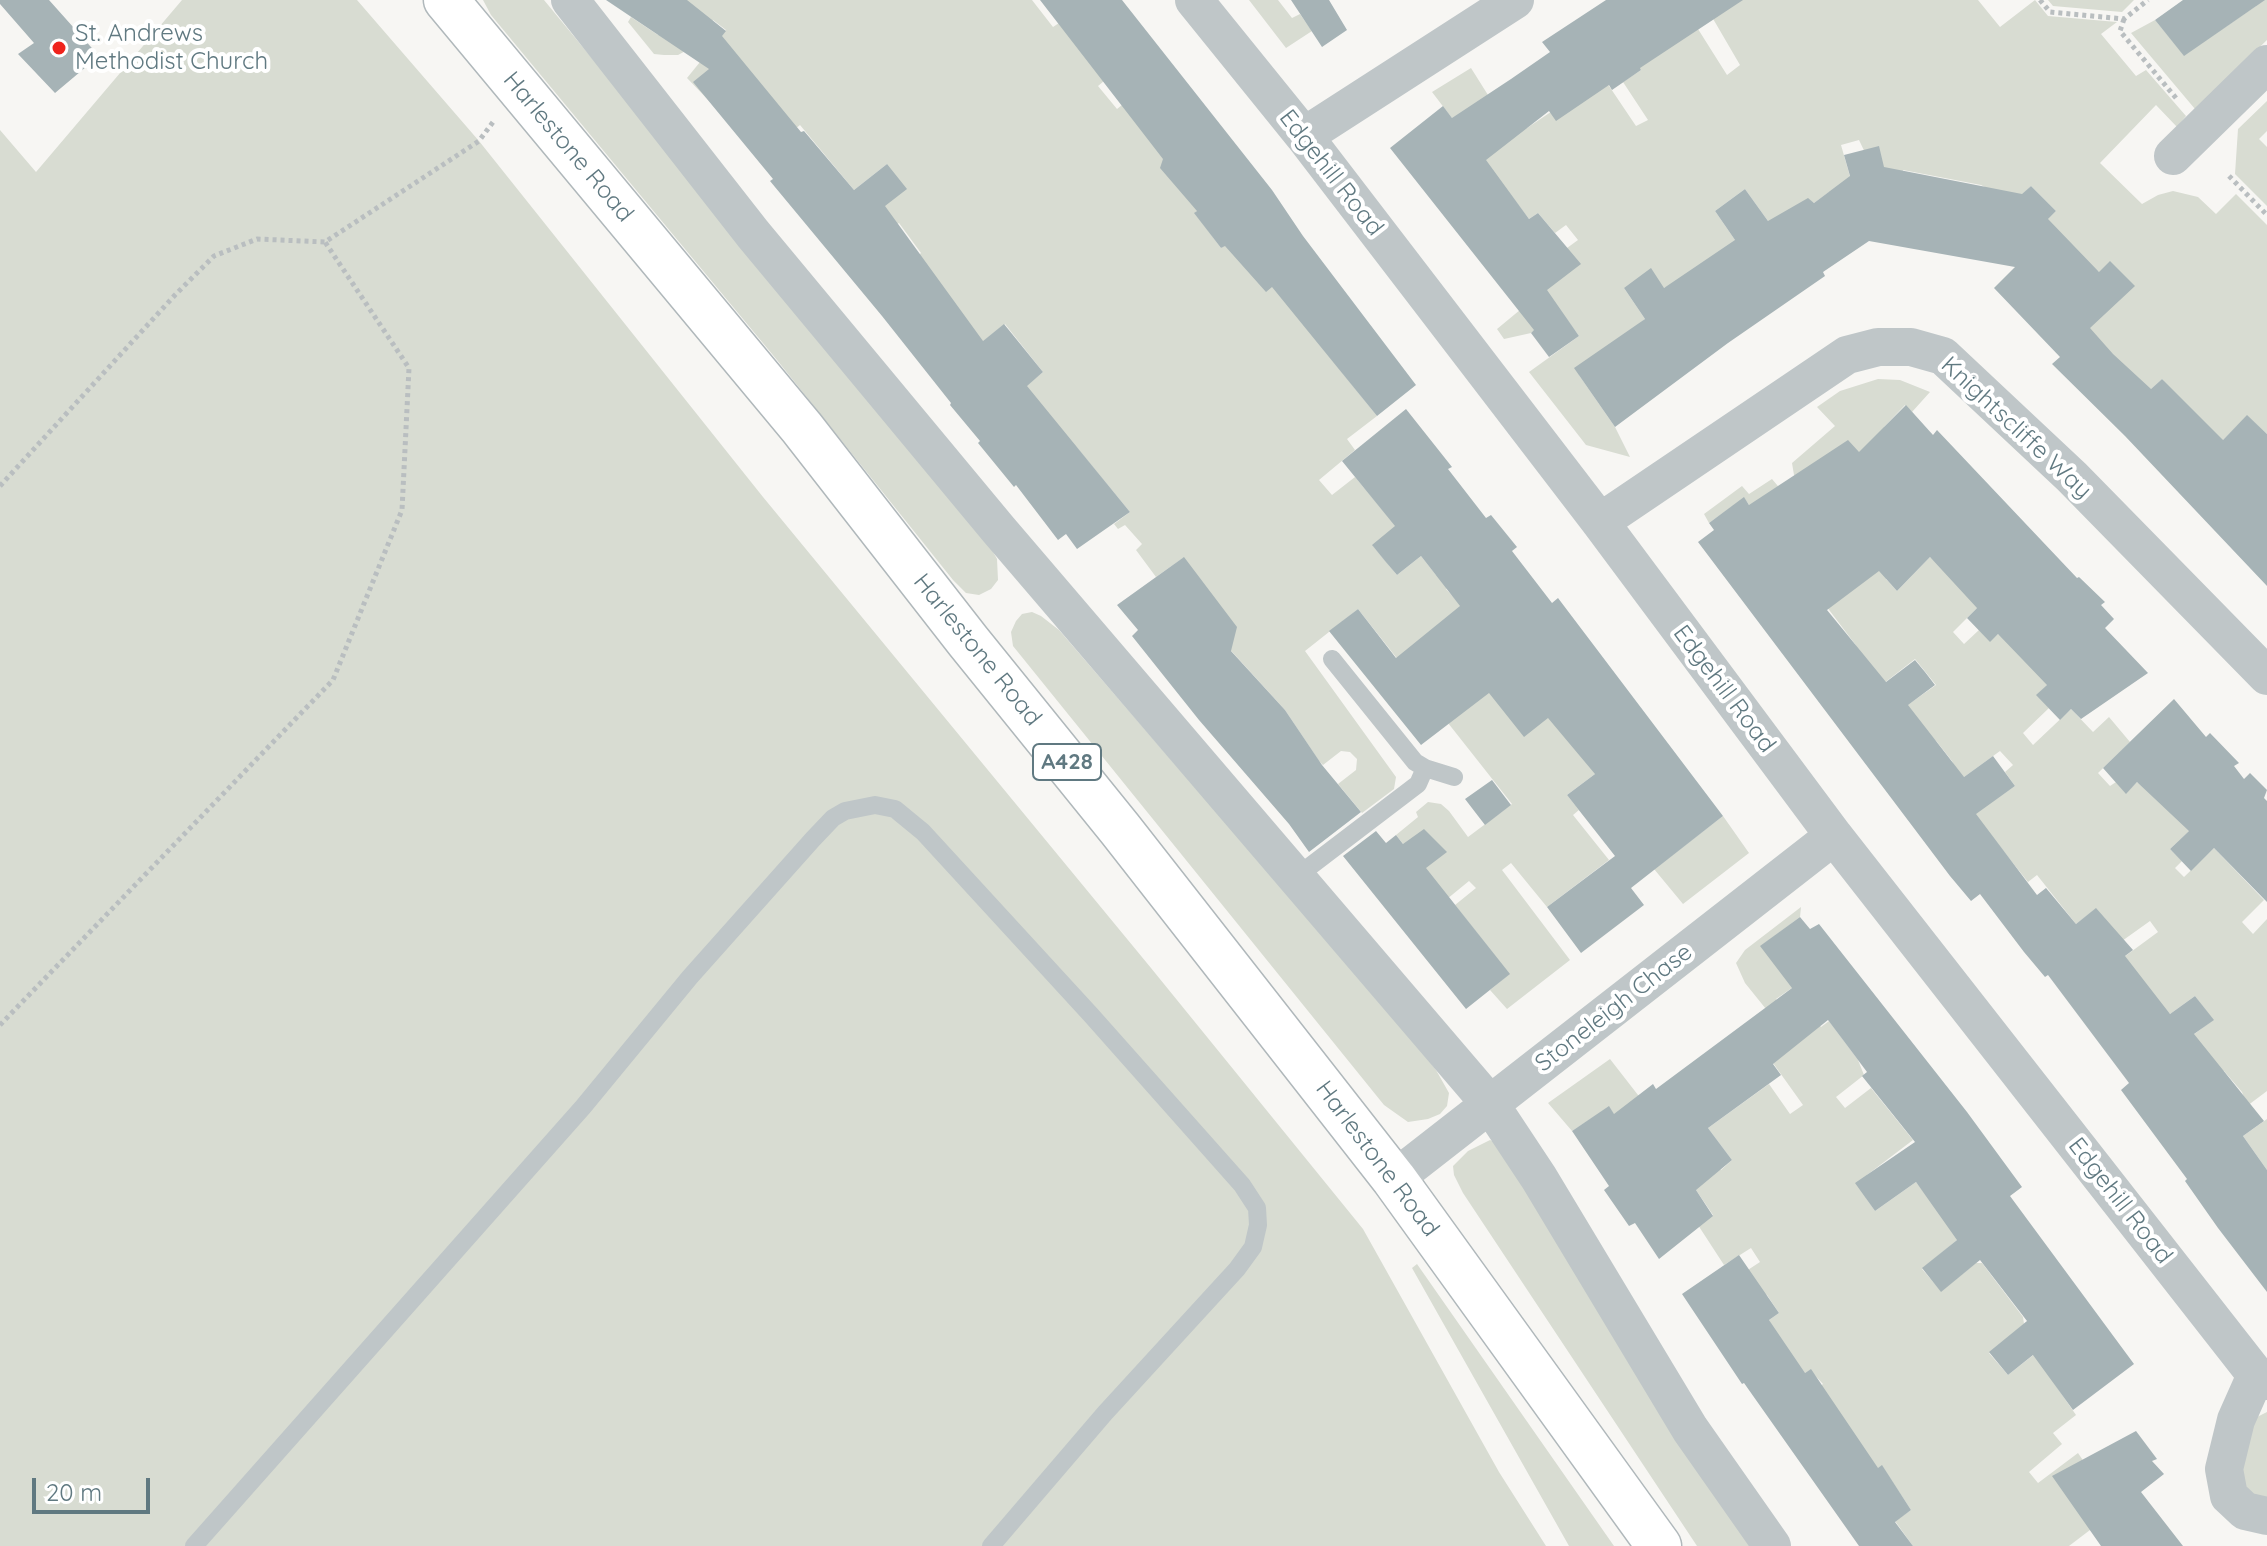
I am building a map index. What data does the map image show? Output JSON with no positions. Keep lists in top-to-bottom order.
{
  "streets": {
    "main road": ["Harlestone Road", "A428"],
    "street": ["Edgehill Road", "Knightscliffe Way", "Stoneleigh Chase"]
  },
  "crossings": [
    ["Harlestone Road", "Stoneleigh Chase"],
    ["Edgehill Road", "Knightscliffe Way"],
    ["Edgehill Road", "Stoneleigh Chase"]
  ],
  "places": ["St. Andrews Methodist Church"],
  "scale_bar": "20 m"
}
